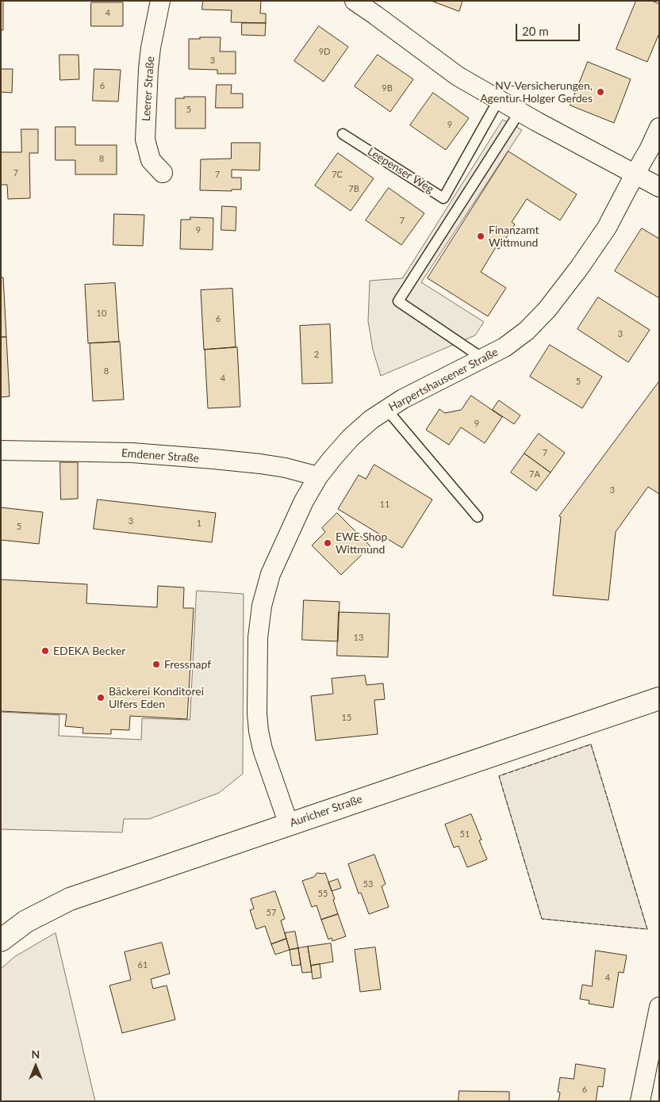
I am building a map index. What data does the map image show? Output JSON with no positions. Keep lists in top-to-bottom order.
{
  "streets": {
    "street": [
      "Leerer Straße",
      "Harpertshausener Straße",
      "Emdener Straße",
      "Auricher Straße"
    ],
    "lane": ["Leepenser Weg"]
  },
  "crossings": [
    ["Harpertshausener Straße", "Emdener Straße"],
    ["Harpertshausener Straße", "Auricher Straße"]
  ],
  "places": [
    "NV-Versicherungen, Agentur Holger Gerdes",
    "Finanzamt Wittmund",
    "EWE Shop Wittmund",
    "EDEKA Becker",
    "Fressnapf",
    "Bäckerei Konditorei Ulfers Eden"
  ],
  "house_numbers": [
    "4",
    "9D",
    "3",
    "6",
    "9B",
    "5",
    "9",
    "8",
    "7",
    "7",
    "7C",
    "7B",
    "7",
    "9",
    "10",
    "6",
    "3",
    "2",
    "8",
    "4",
    "5",
    "9",
    "7",
    "7A",
    "3",
    "11",
    "3",
    "1",
    "5",
    "13",
    "15",
    "51",
    "53",
    "55",
    "57",
    "61",
    "4",
    "6"
  ],
  "scale_bar": "20 m",
  "north": "top"
}
